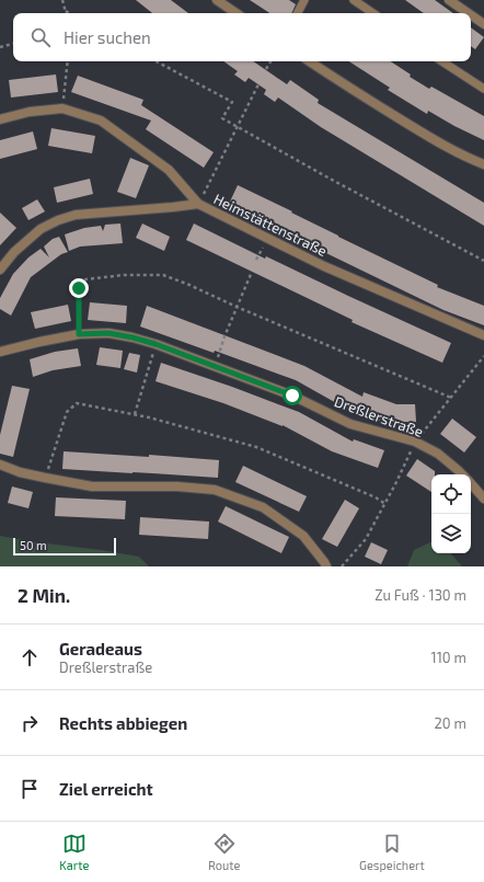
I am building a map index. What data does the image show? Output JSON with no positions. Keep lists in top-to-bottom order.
{
  "streets": {
    "street": ["Heimstättenstraße", "Dreßlerstraße"]
  },
  "scale_bar": "50 m",
  "page": {
    "search": "Hier suchen",
    "scale": "50 m",
    "heading": ["2 Min.", "Zu Fuß · 130 m"],
    "list": [
      ["Geradeaus", "Dreßlerstraße", "110 m"],
      ["Rechts abbiegen", "20 m"],
      "Ziel erreicht"
    ],
    "nav": ["Karte", "Route", "Gespeichert"]
  }
}
